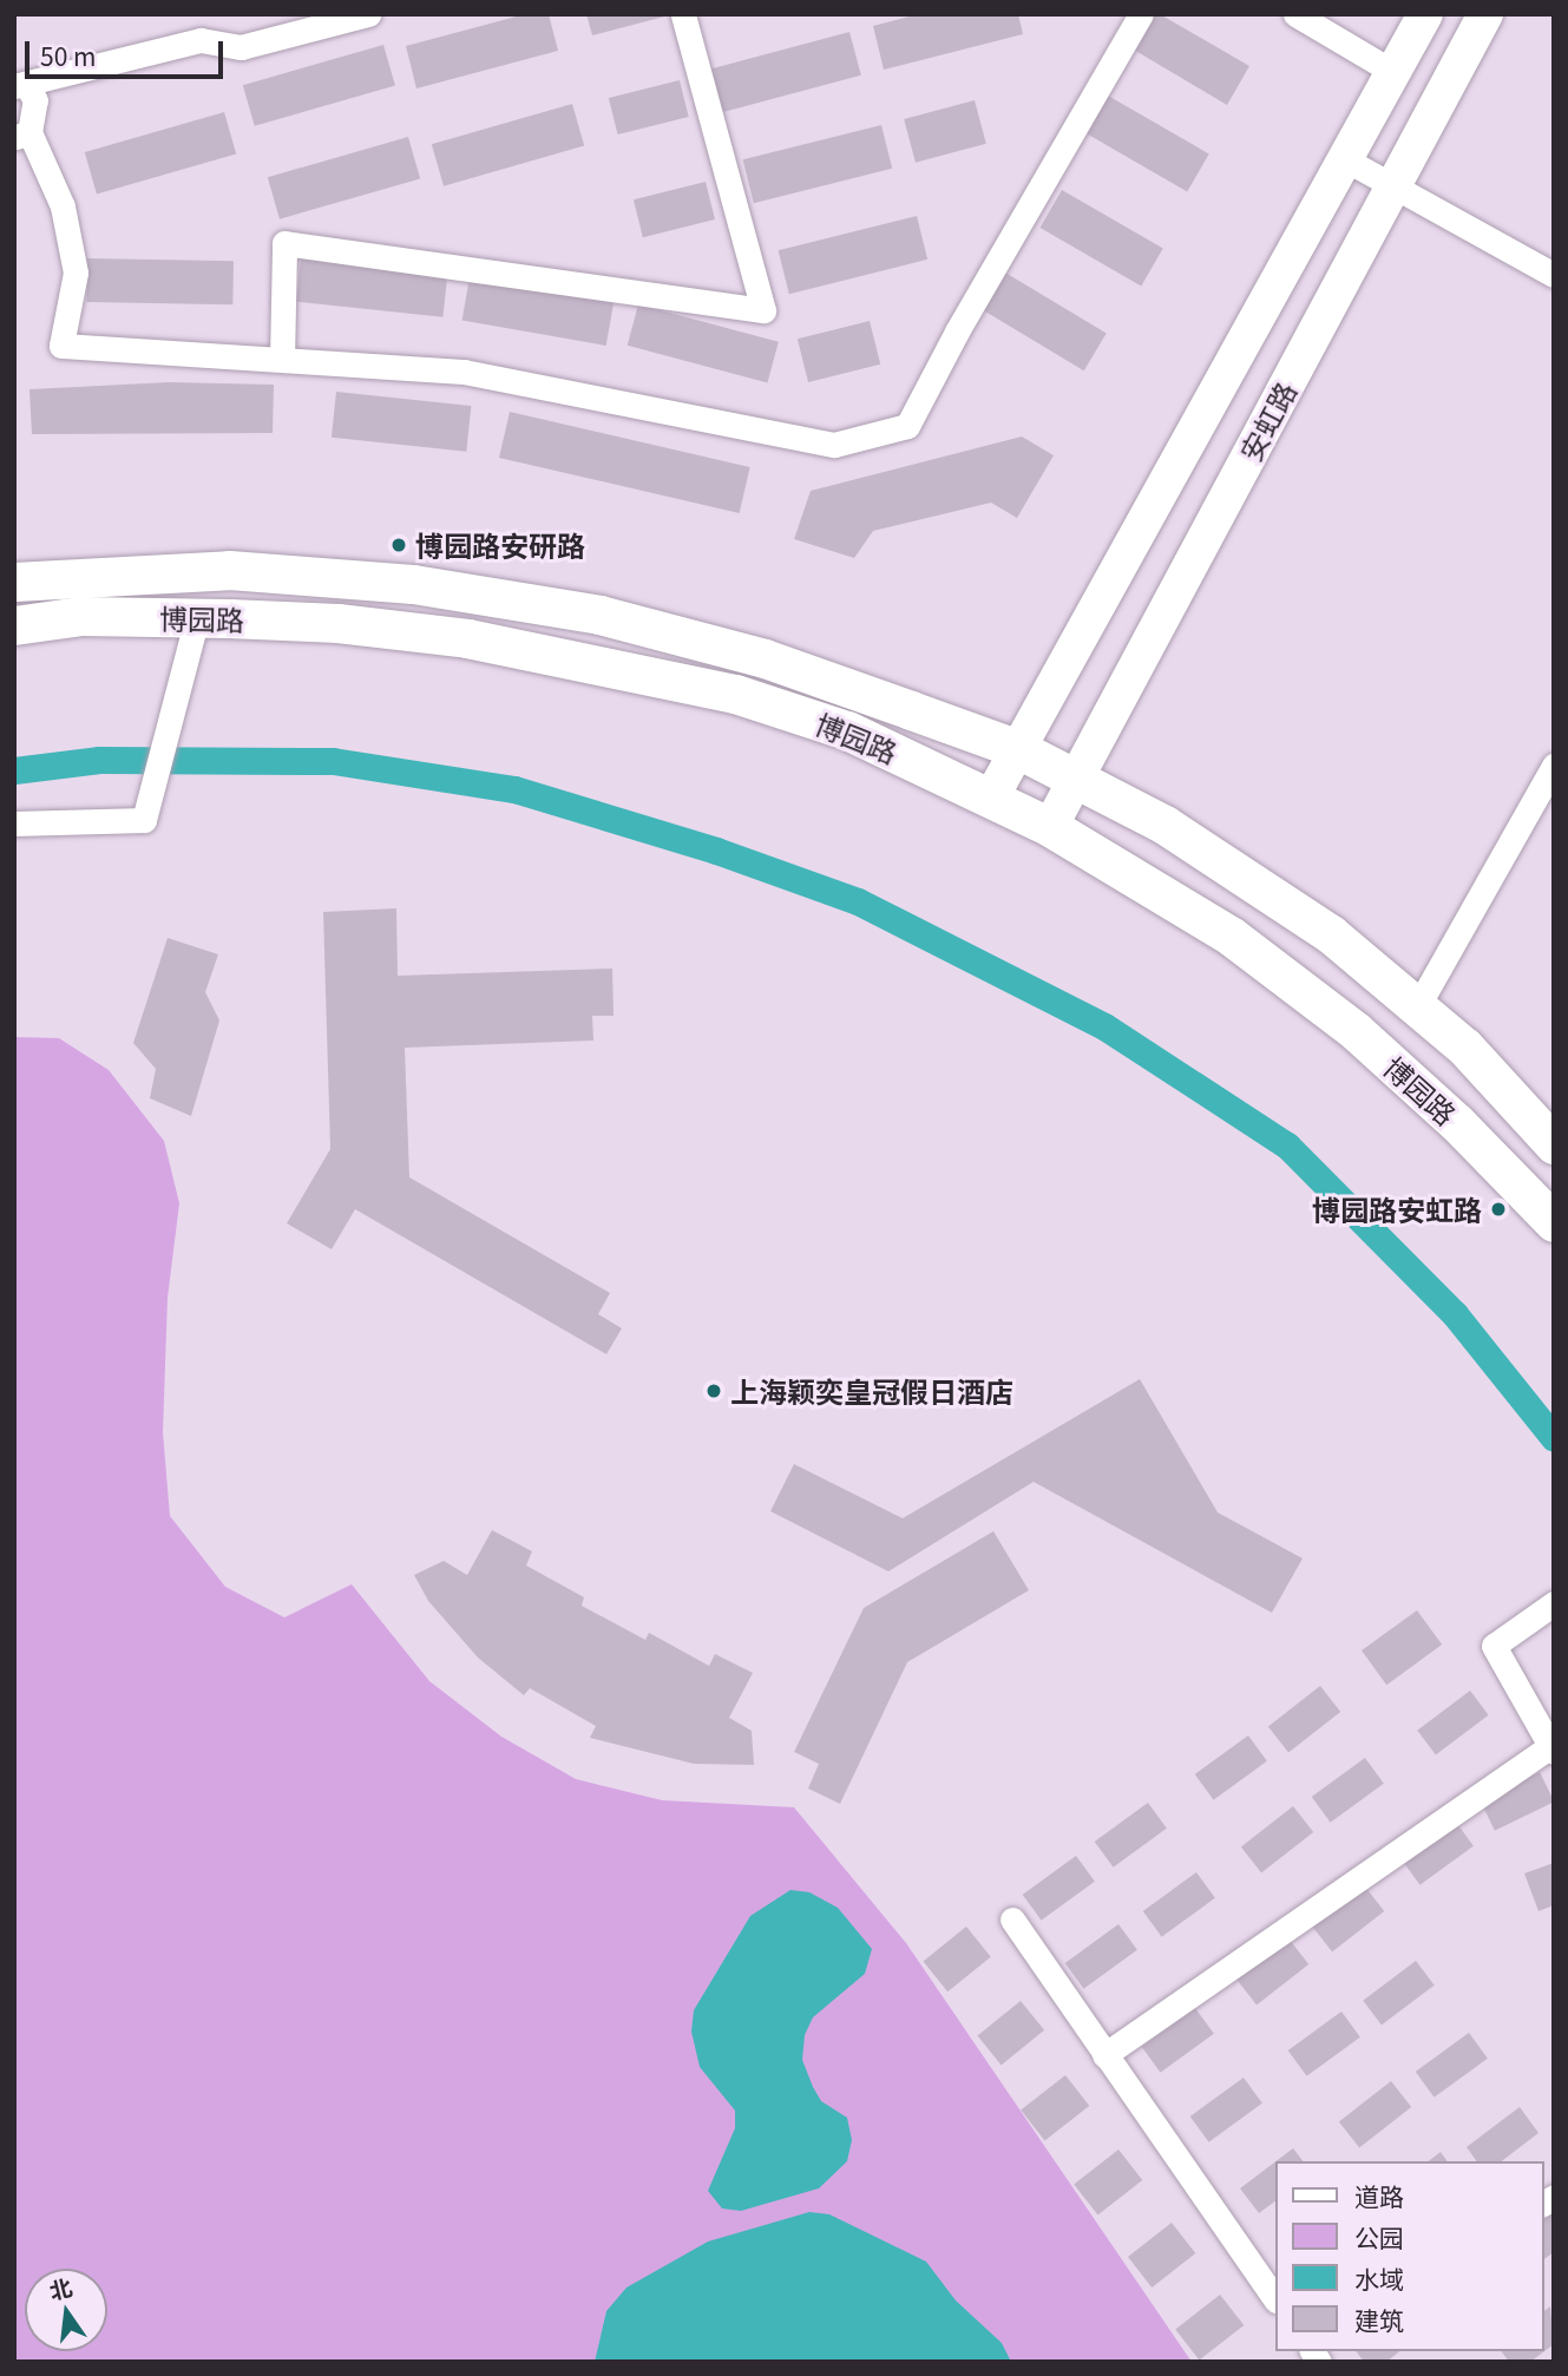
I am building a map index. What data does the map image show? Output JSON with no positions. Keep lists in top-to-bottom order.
{
  "streets": {
    "main road": ["安虹路", "博园路"]
  },
  "crossings": [
    ["安虹路", "博园路"]
  ],
  "places": ["博园路安研路", "博园路安虹路", "上海颖奕皇冠假日酒店"],
  "legend": [
    "道路",
    "公园",
    "水域",
    "建筑"
  ],
  "scale_bar": "50 m",
  "north": "top"
}
